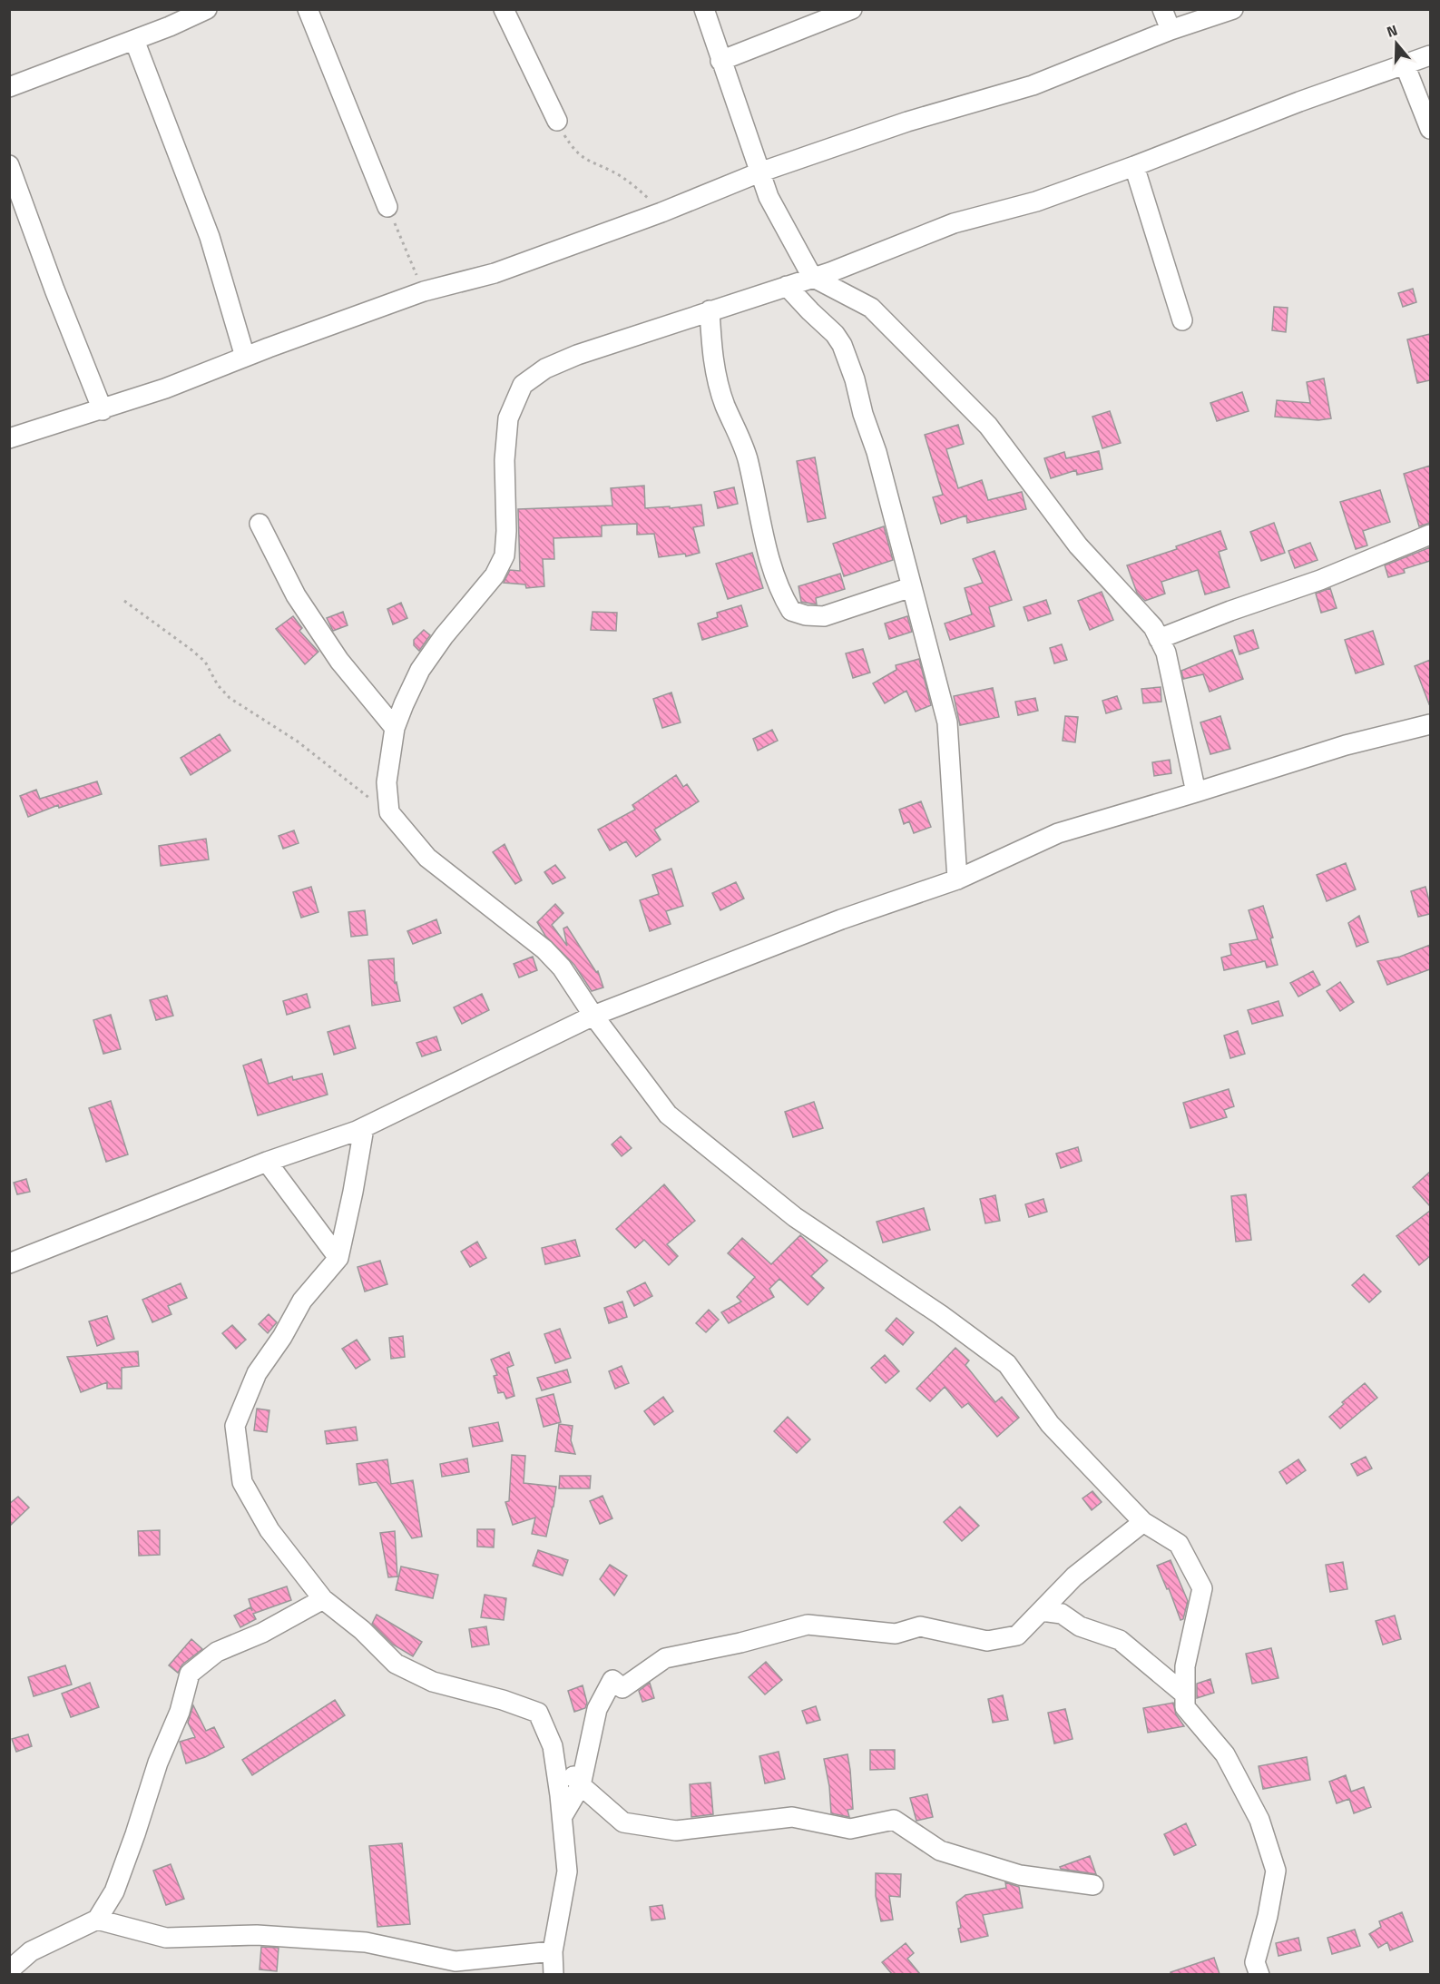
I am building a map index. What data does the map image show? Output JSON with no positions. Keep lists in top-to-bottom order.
{
  "north": "top"
}
